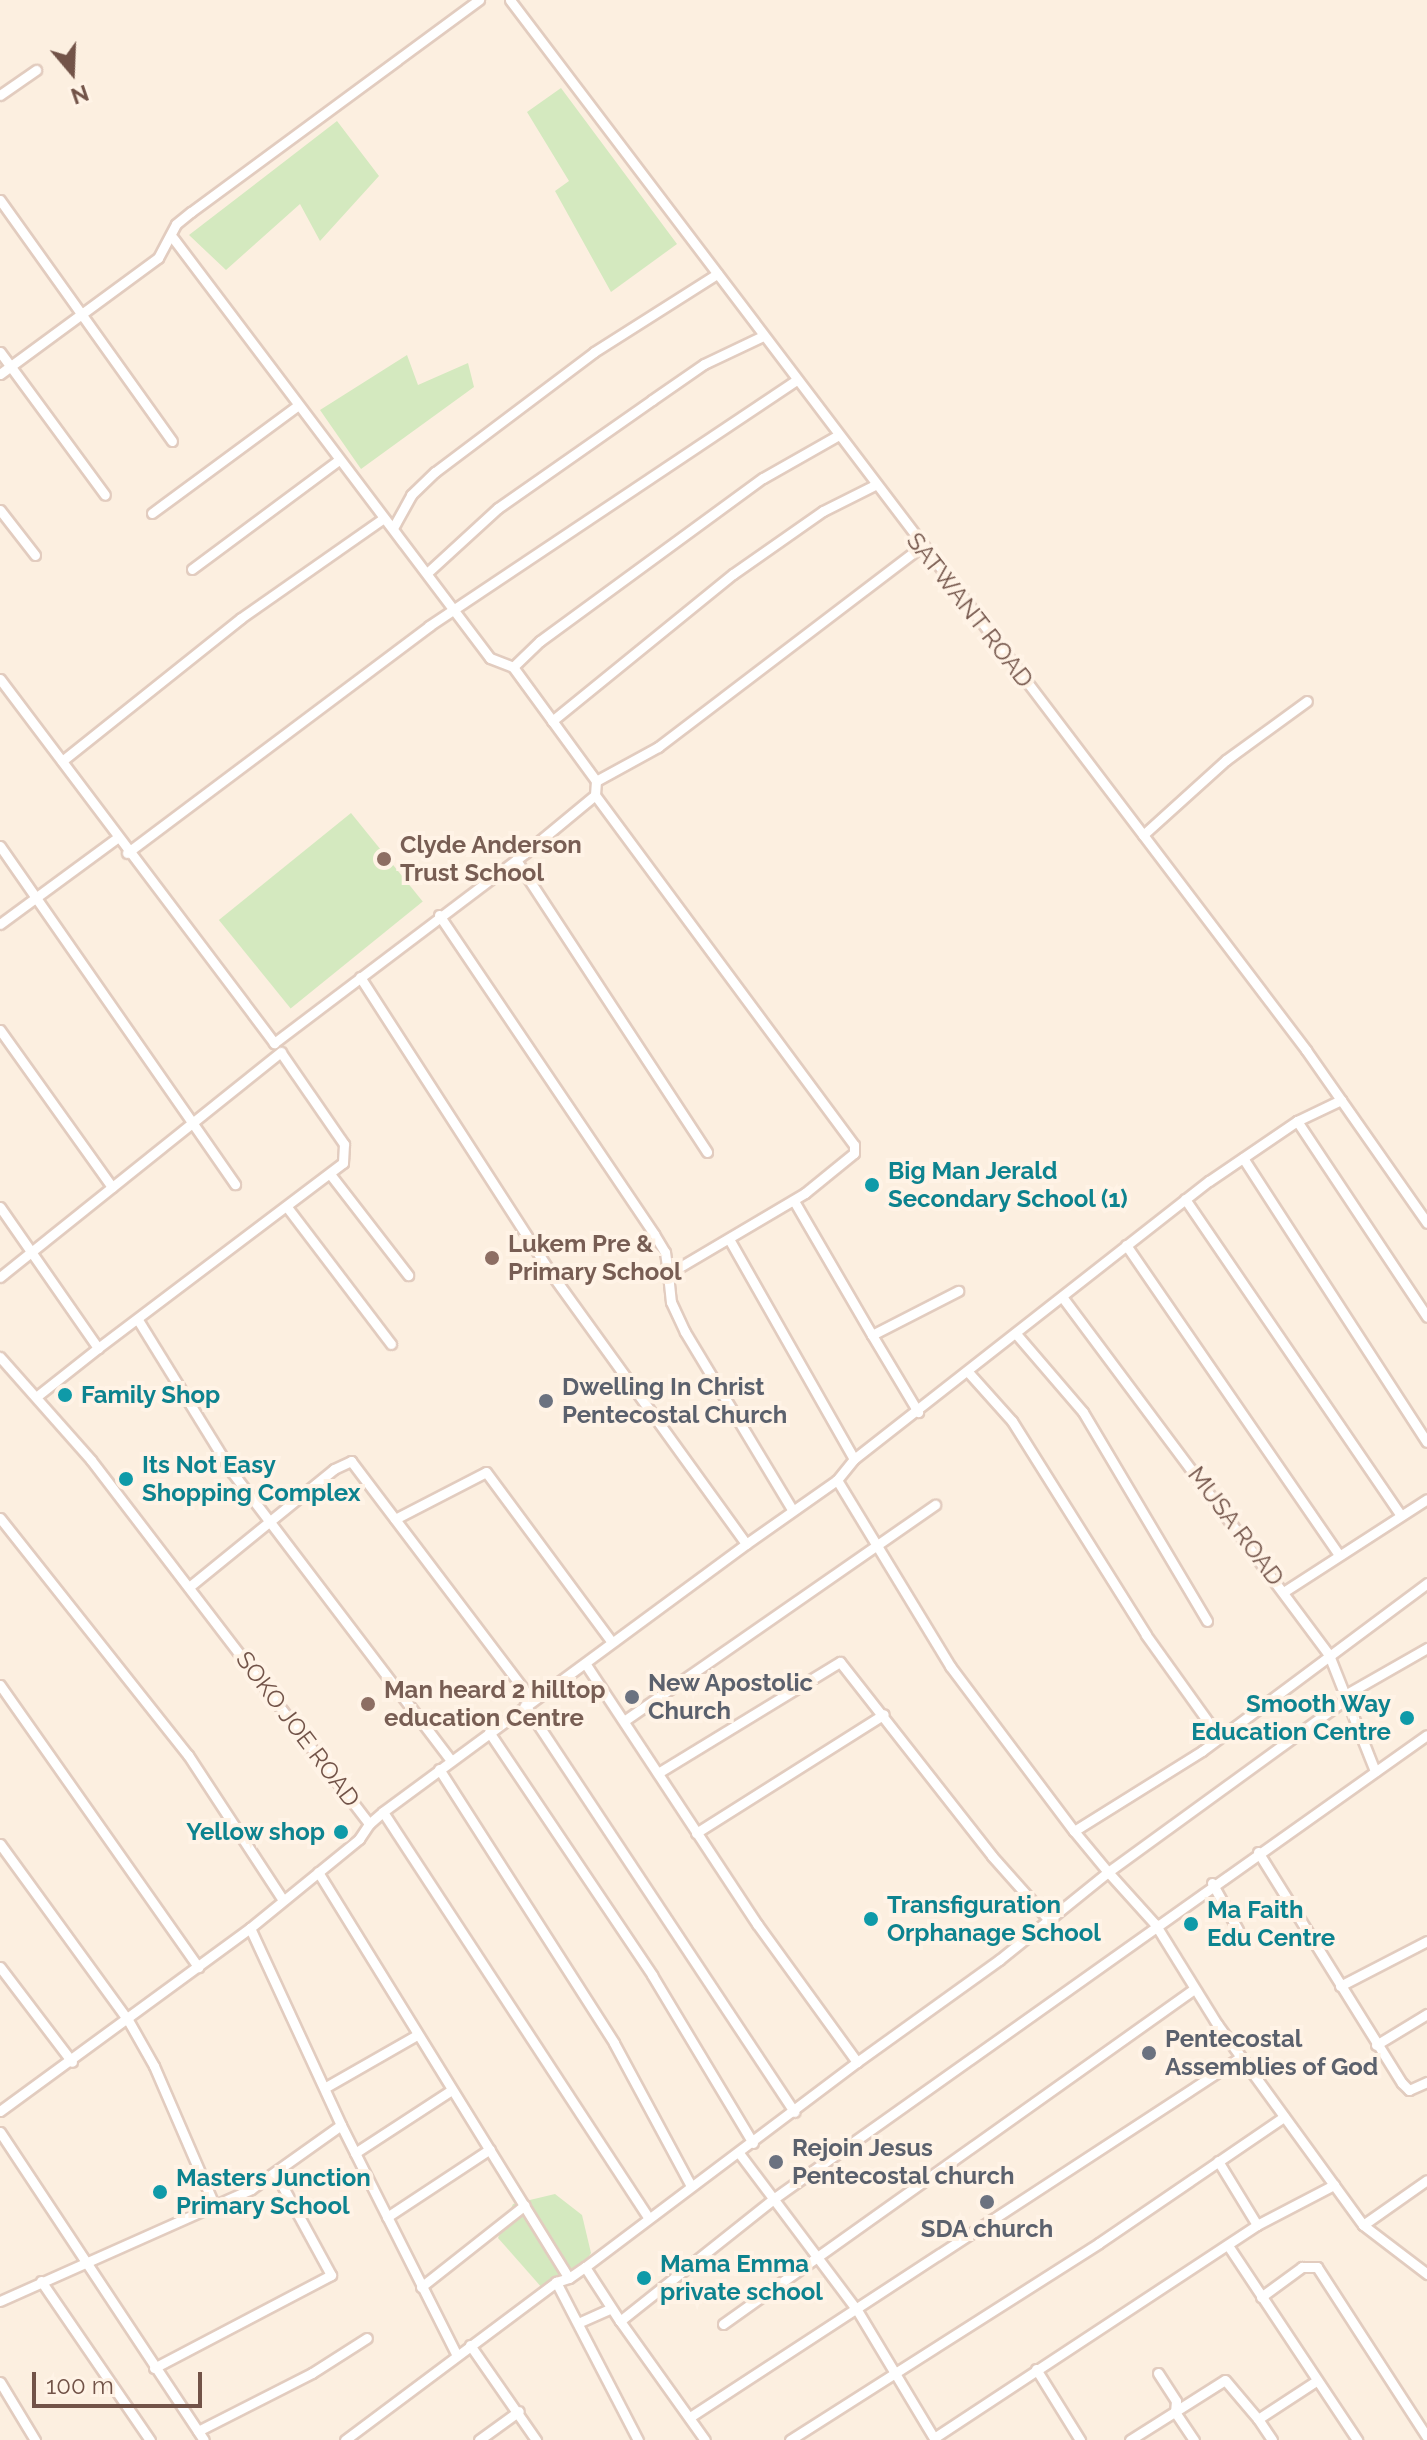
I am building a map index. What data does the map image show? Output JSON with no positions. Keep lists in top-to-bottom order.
{
  "streets": {
    "street": ["SATWANT ROAD", "MUSA ROAD", "SOKO JOE ROAD"]
  },
  "places": [
    "Clyde Anderson Trust School",
    "Big Man Jerald Secondary School (1)",
    "Lukem Pre & Primary School",
    "Family Shop",
    "Dwelling In Christ Pentecostal Church",
    "Its Not Easy Shopping Complex",
    "New Apostolic Church",
    "Man heard 2 hilltop education Centre",
    "Smooth Way Education Centre",
    "Yellow shop",
    "Transfiguration Orphanage School",
    "Ma Faith Edu Centre",
    "Pentecostal Assemblies of God",
    "Rejoin Jesus Pentecostal church",
    "Masters Junction Primary School",
    "SDA church",
    "Mama Emma private school"
  ],
  "scale_bar": "100 m",
  "north": "bottom"
}
